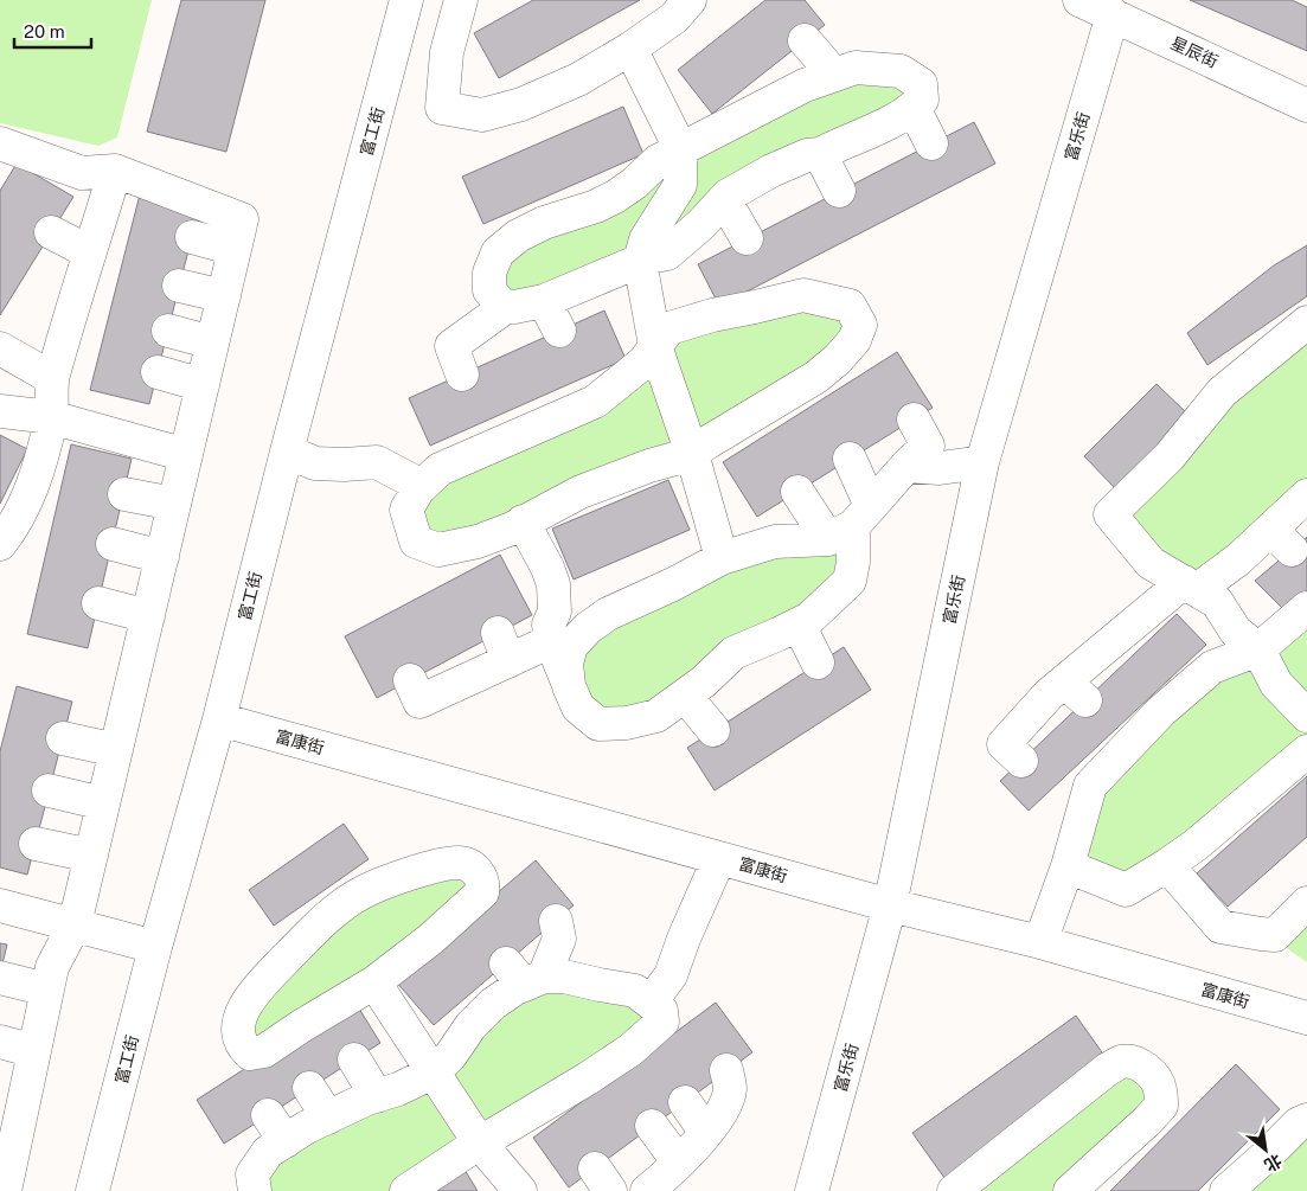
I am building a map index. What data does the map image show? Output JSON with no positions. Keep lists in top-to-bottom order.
{
  "streets": {
    "street": [
      "星辰街",
      "富工街",
      "富乐街",
      "富康街"
    ]
  },
  "crossings": [
    ["星辰街", "富乐街"],
    ["富工街", "富康街"],
    ["富乐街", "富康街"]
  ],
  "scale_bar": "20 m",
  "north": "bottom right"
}
